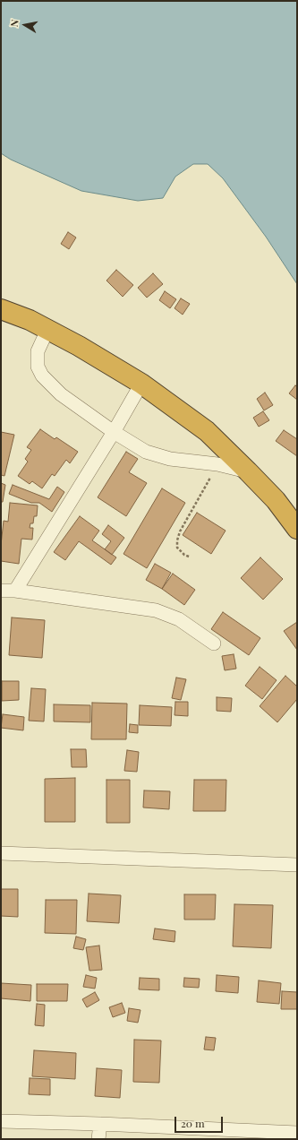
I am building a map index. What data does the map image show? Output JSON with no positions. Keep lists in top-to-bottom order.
{
  "scale_bar": "20 m",
  "north": "left"
}
